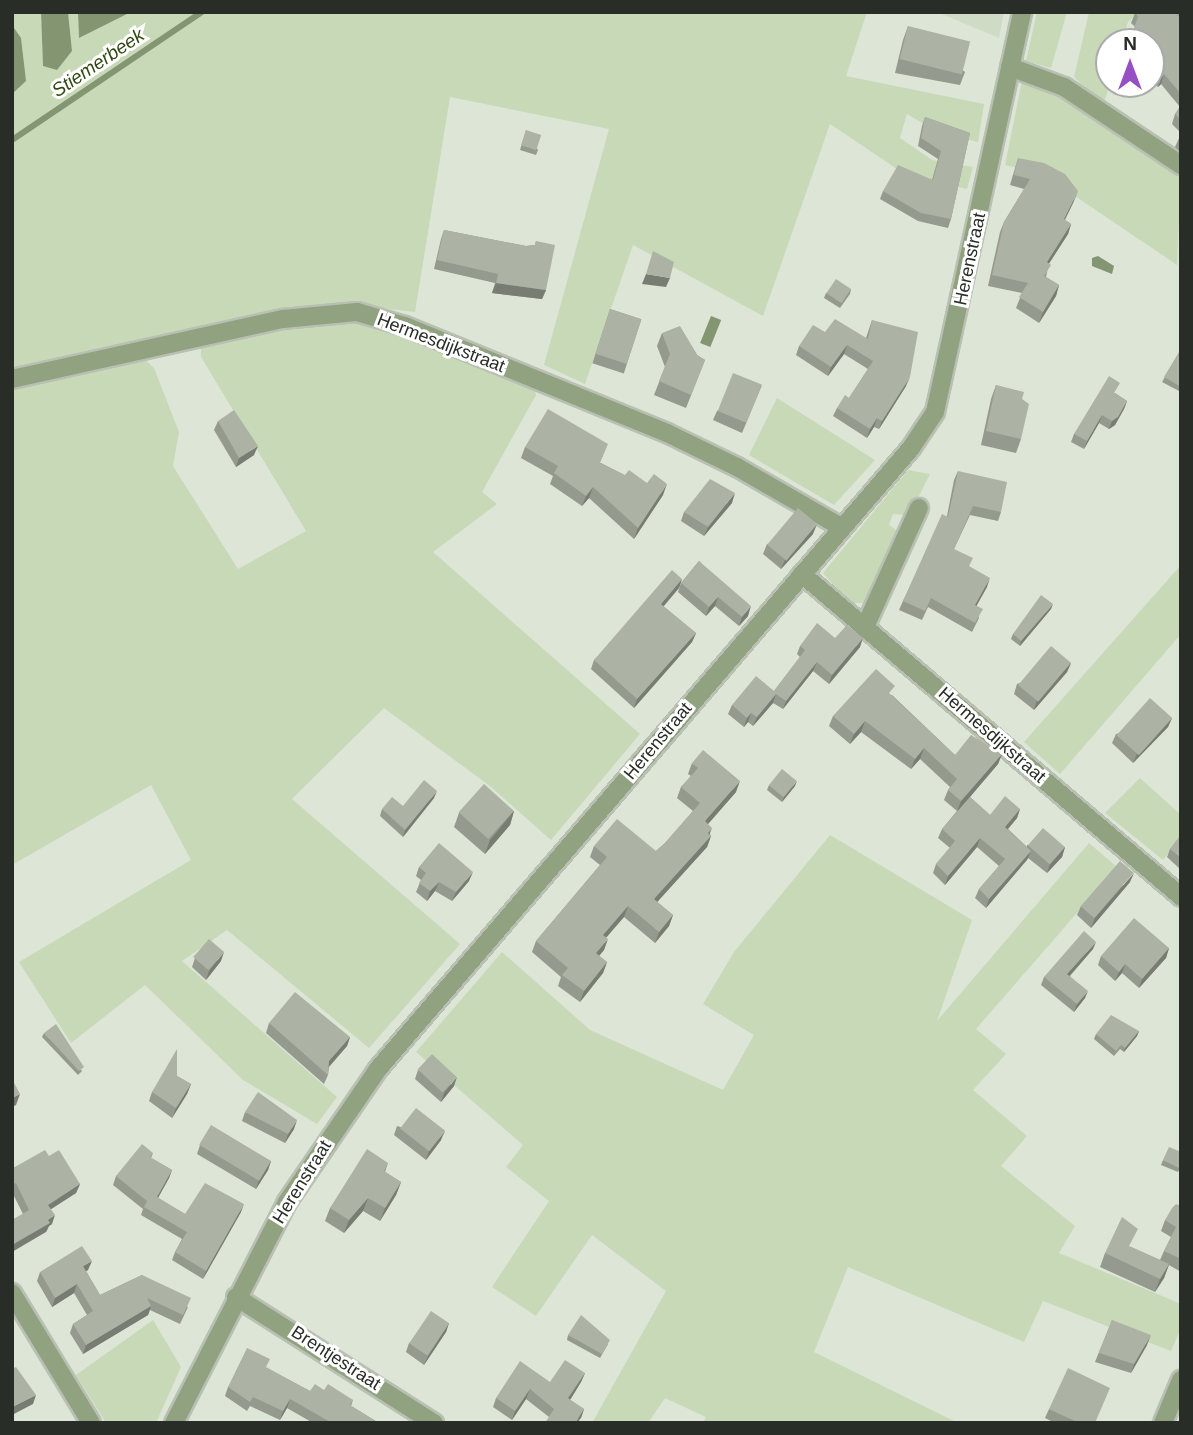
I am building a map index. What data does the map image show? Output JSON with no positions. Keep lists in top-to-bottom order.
{
  "streets": {
    "street": ["Herenstraat", "Hermesdijkstraat", "Brentjestraat"]
  },
  "crossings": [
    ["Herenstraat", "Hermesdijkstraat"],
    ["Herenstraat", "Brentjestraat"]
  ],
  "water": ["Stiemerbeek"],
  "north": "top"
}
